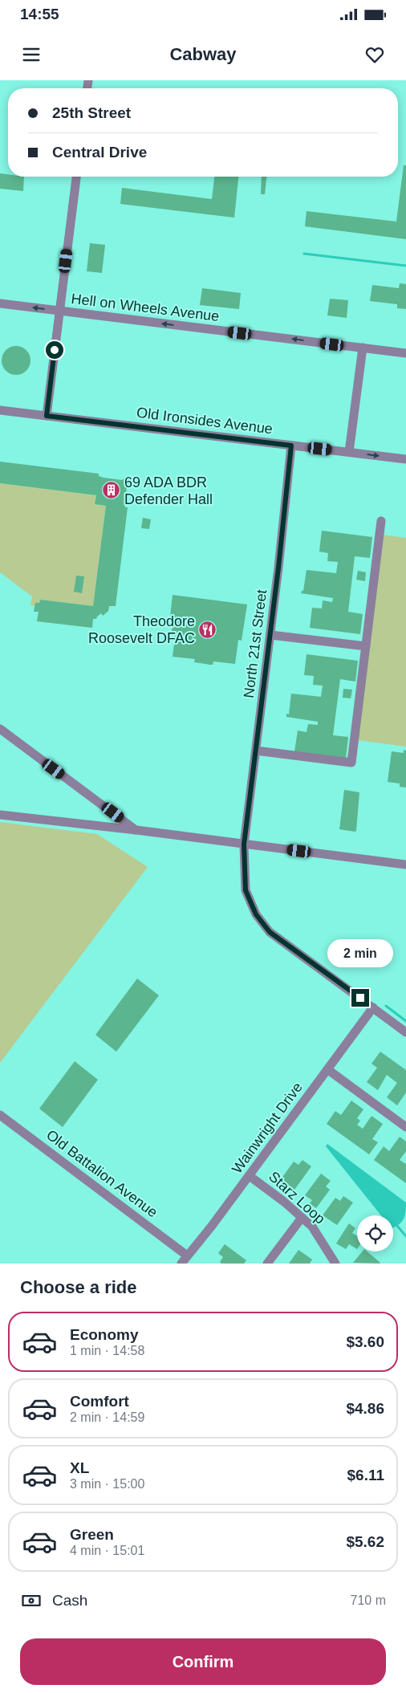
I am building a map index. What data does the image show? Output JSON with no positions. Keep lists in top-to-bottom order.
{
  "streets": {
    "street": [
      "Hell on Wheels Avenue",
      "Old Ironsides Avenue",
      "North 21st Street",
      "Wainwright Drive",
      "Old Battalion Avenue",
      "Starz Loop"
    ]
  },
  "crossings": [
    ["Old Ironsides Avenue", "North 21st Street"],
    ["North 21st Street", "Wainwright Drive"],
    ["Wainwright Drive", "Old Battalion Avenue"],
    ["Wainwright Drive", "Starz Loop"]
  ],
  "one_way": ["Hell on Wheels Avenue"],
  "places": {
    "building": ["69 ADA BDR Defender Hall"],
    "restaurant": ["Theodore Roosevelt DFAC"]
  },
  "page": {
    "status": "14:55",
    "header": "Cabway",
    "banner": ["25th Street", "Central Drive"],
    "bubble": "2 min",
    "heading": "Choose a ride",
    "list": [
      {
        "name": "Economy",
        "note": "1 min · 14:58",
        "value": "$3.60"
      },
      {
        "name": "Comfort",
        "note": "2 min · 14:59",
        "value": "$4.86"
      },
      {
        "name": "XL",
        "note": "3 min · 15:00",
        "value": "$6.11"
      },
      {
        "name": "Green",
        "note": "4 min · 15:01",
        "value": "$5.62"
      }
    ],
    "pay": ["Cash", "710 m"],
    "buttons": "Confirm"
  }
}
